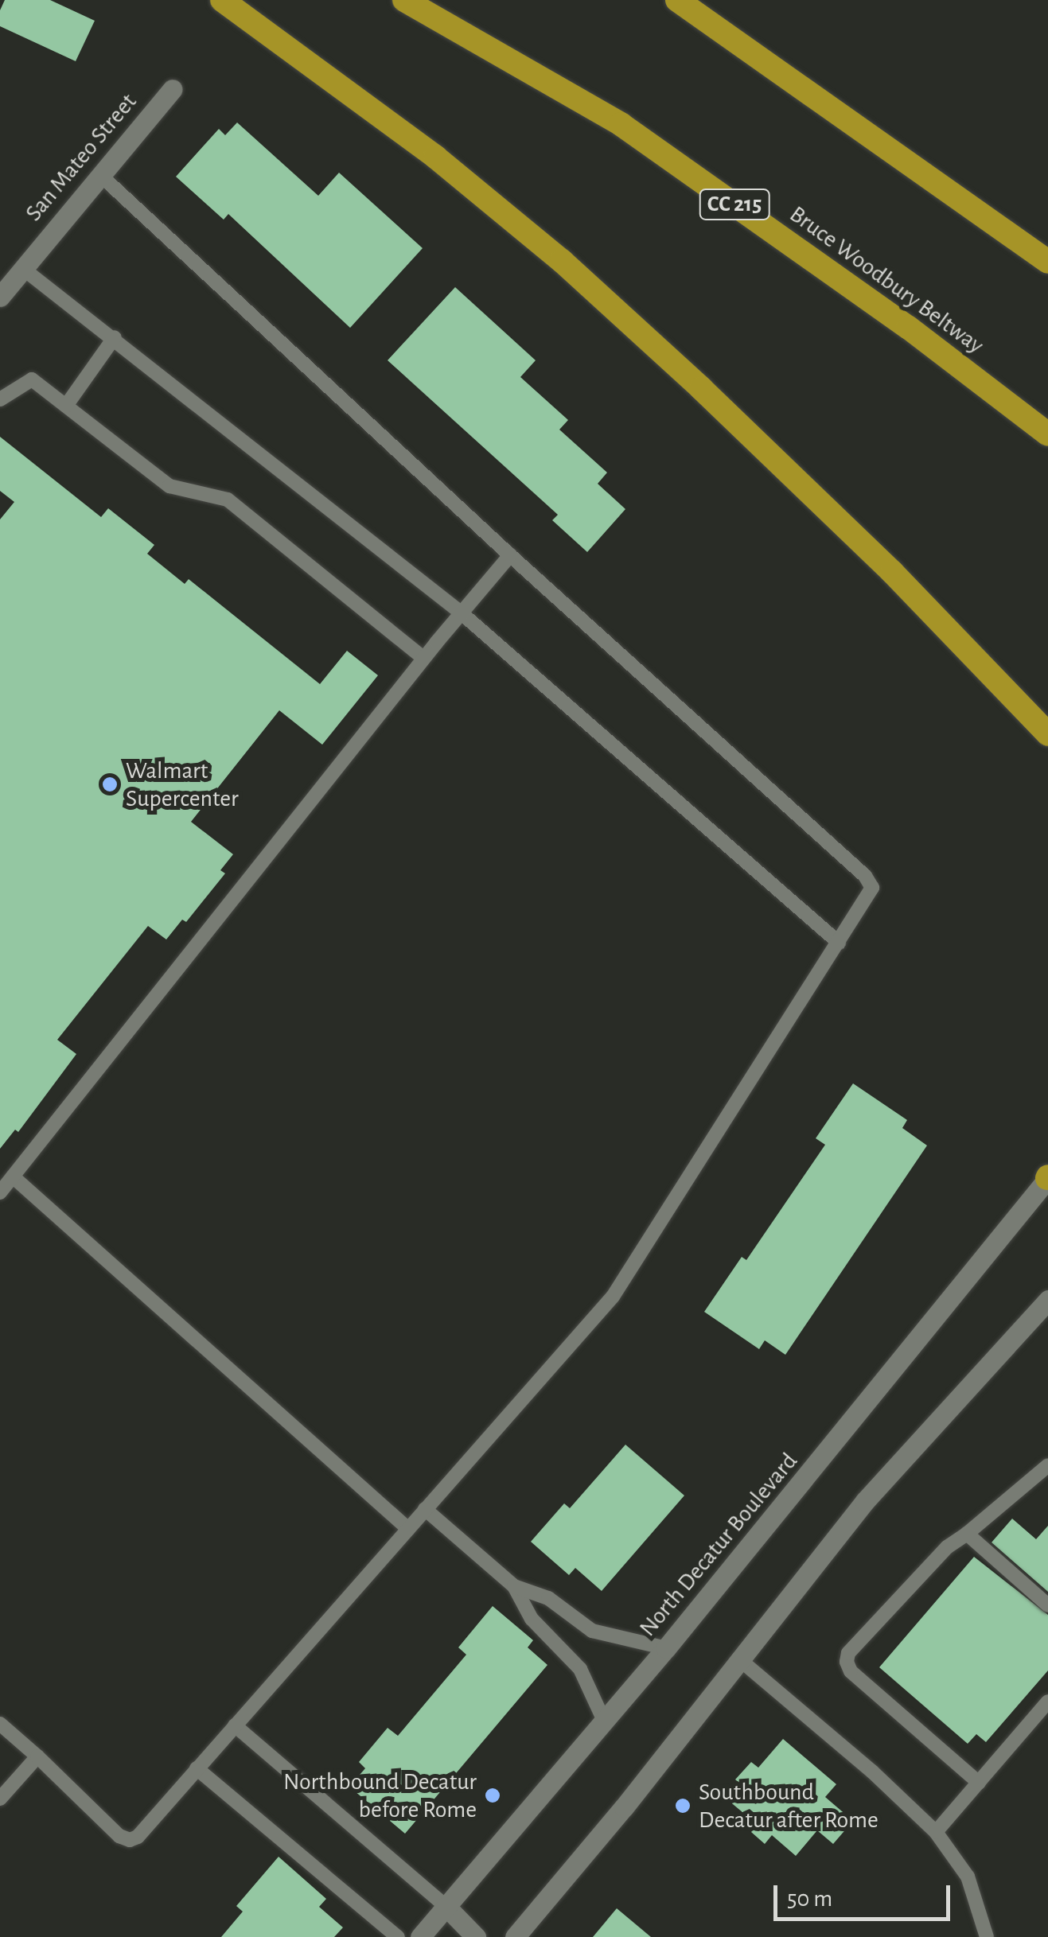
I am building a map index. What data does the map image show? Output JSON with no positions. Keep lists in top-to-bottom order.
{
  "streets": {
    "highway": ["CC 215", "Bruce Woodbury Beltway"],
    "main road": ["San Mateo Street", "North Decatur Boulevard"]
  },
  "places": ["Walmart Supercenter", "Northbound Decatur before Rome", "Southbound Decatur after Rome"],
  "scale_bar": "50 m"
}
